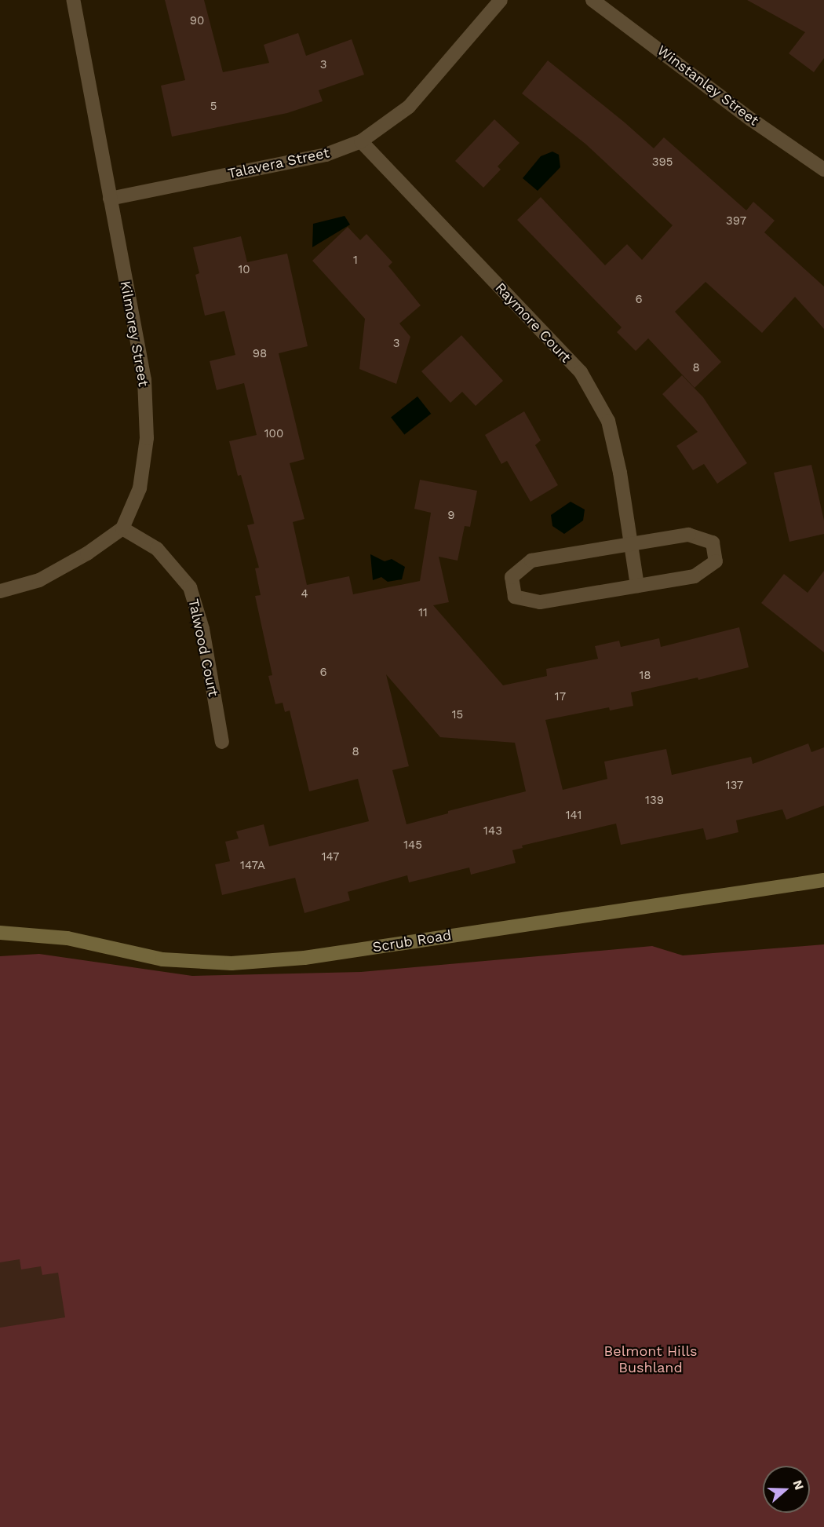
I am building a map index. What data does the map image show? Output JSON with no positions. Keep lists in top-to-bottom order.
{
  "streets": {
    "main road": ["Scrub Road"],
    "street": [
      "Winstanley Street",
      "Talavera Street",
      "Raymore Court",
      "Kilmorey Street",
      "Talwood Court"
    ]
  },
  "crossings": [
    ["Talavera Street", "Raymore Court"],
    ["Talavera Street", "Kilmorey Street"],
    ["Kilmorey Street", "Talwood Court"]
  ],
  "parks": ["Belmont Hills Bushland"],
  "house_numbers": [
    "90",
    "3",
    "5",
    "395",
    "397",
    "1",
    "10",
    "6",
    "3",
    "98",
    "8",
    "100",
    "9",
    "4",
    "11",
    "6",
    "18",
    "17",
    "15",
    "8",
    "137",
    "139",
    "141",
    "143",
    "145",
    "147",
    "147A"
  ],
  "north": "right"
}
